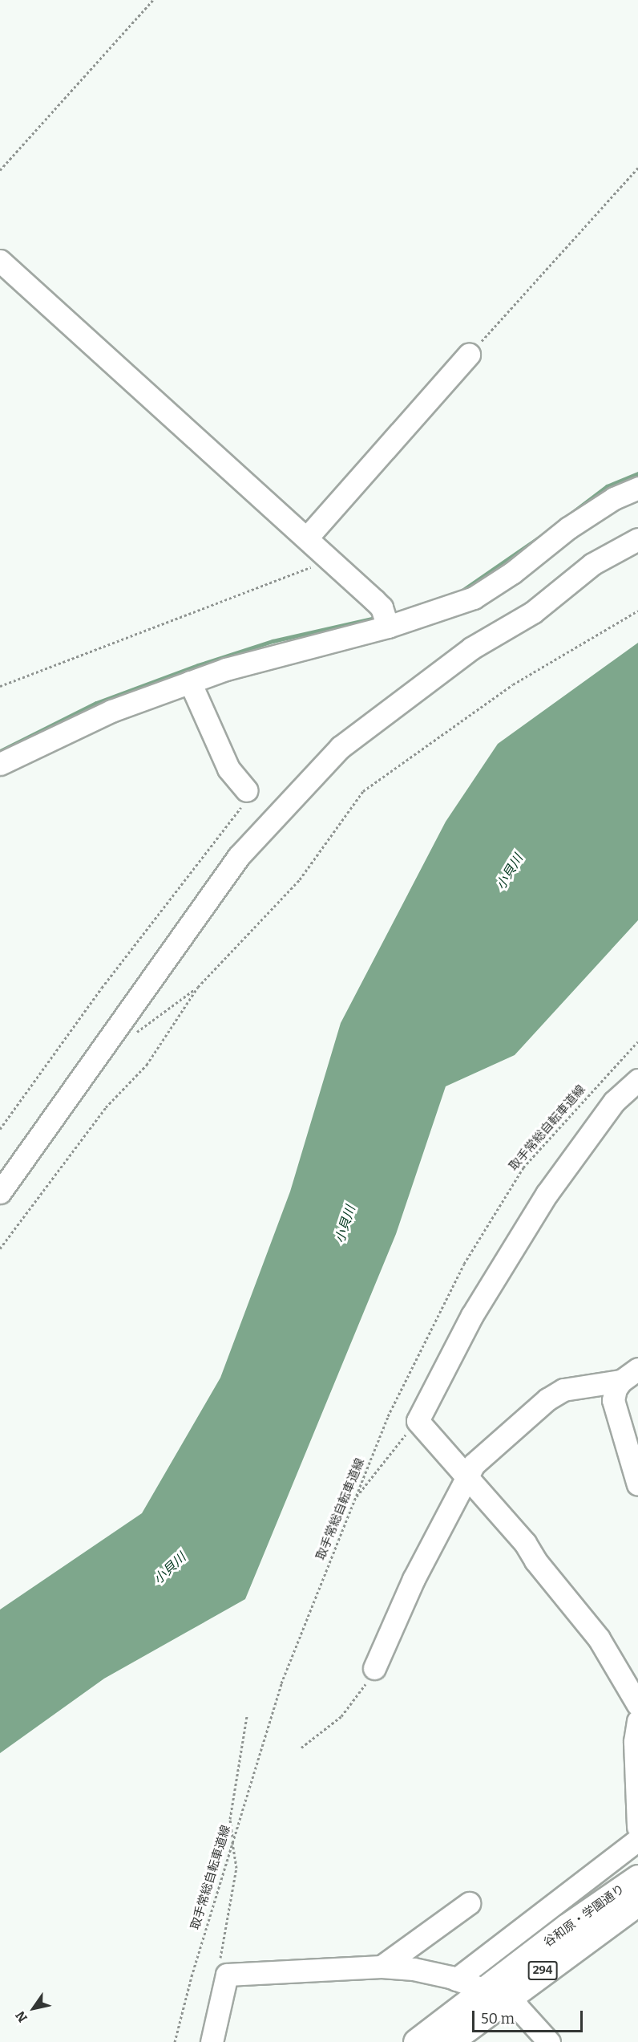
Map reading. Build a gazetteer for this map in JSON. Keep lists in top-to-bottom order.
{
  "streets": {
    "highway": ["谷和原・学園通り", "294"],
    "path": ["取手常総自転車道線"]
  },
  "water": ["小貝川"],
  "scale_bar": "50 m",
  "north": "bottom left"
}
